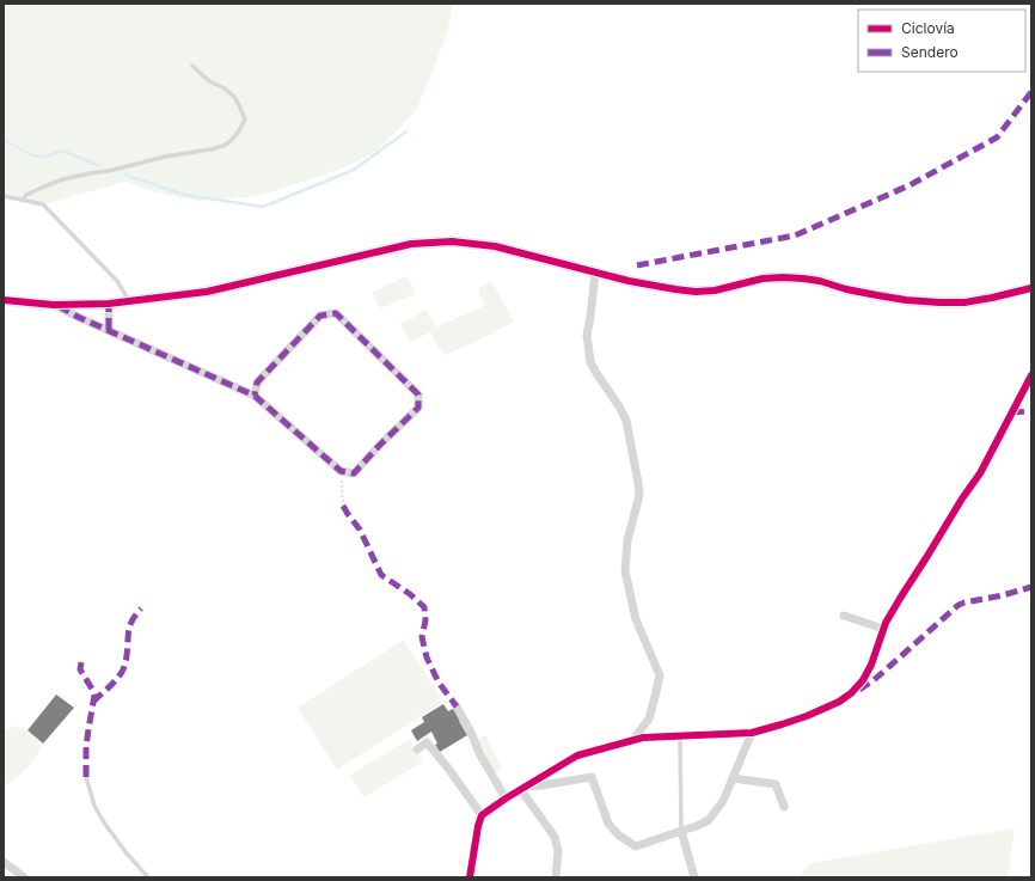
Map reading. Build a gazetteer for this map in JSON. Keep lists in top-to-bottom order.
{
  "legend": ["Ciclovía", "Sendero"]
}
